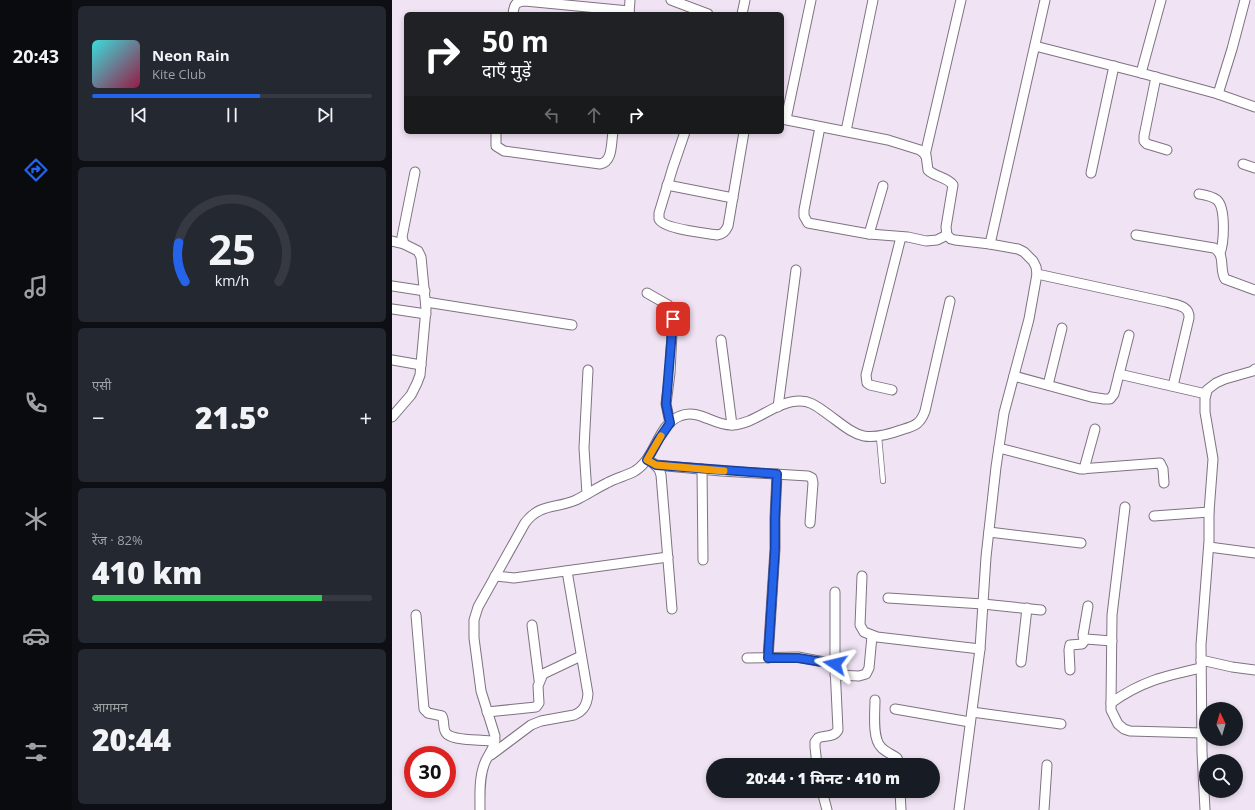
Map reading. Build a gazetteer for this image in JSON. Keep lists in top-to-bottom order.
{
  "north": "top",
  "page": {
    "tabs": "20:43",
    "turn": ["50 m", "दाएँ मुड़ें"],
    "song": ["Neon Rain", "Kite Club"],
    "tile": [
      "एसी",
      ["रेंज · 82%", "410 km"],
      ["आगमन", "20:44"]
    ],
    "heat": ["−", "21.5°", "+"],
    "limit": "30",
    "trip": "20:44 · 1 मिनट · 410 m",
    "gauge": ["25", "km/h"]
  }
}
